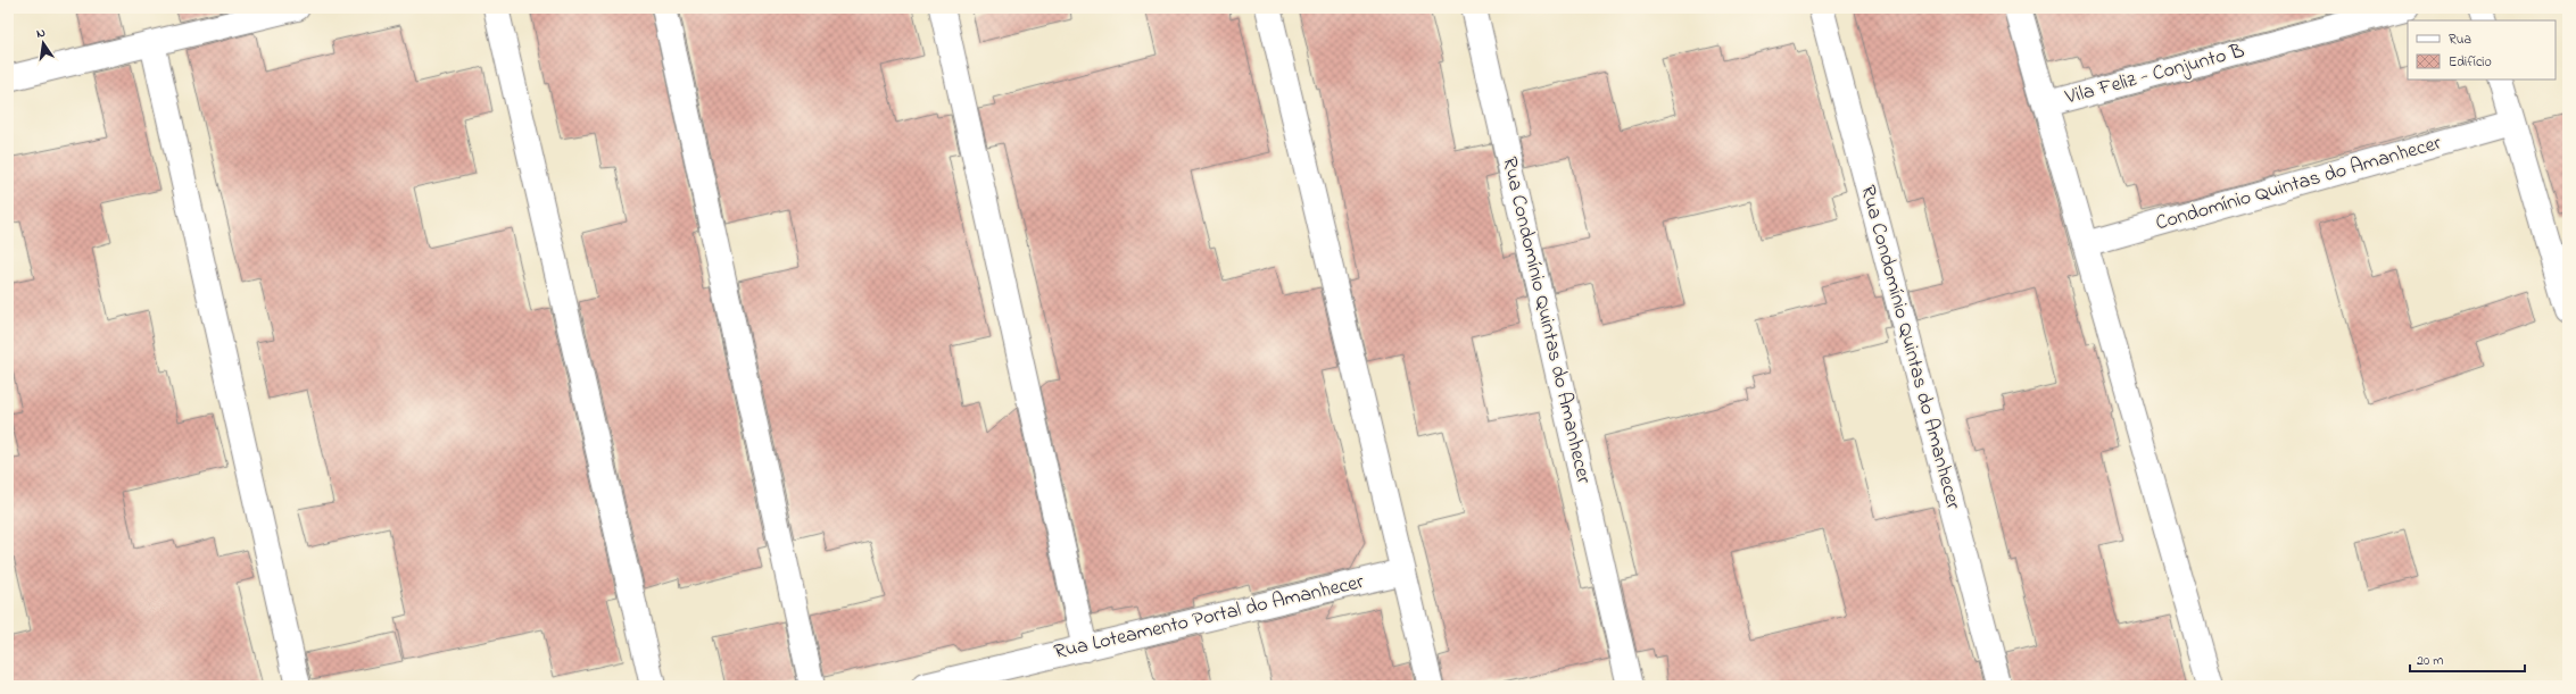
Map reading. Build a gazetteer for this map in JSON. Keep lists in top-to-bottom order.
{
  "streets": {
    "street": [
      "Vila Feliz - Conjunto B",
      "Condomínio Quintas do Amanhecer",
      "Rua Condomínio Quintas do Amanhecer",
      "Rua Loteamento Portal do Amanhecer"
    ]
  },
  "crossings": [
    ["Vila Feliz - Conjunto B", "Condomínio Quintas do Amanhecer"]
  ],
  "legend": ["Rua", "Edifício"],
  "scale_bar": "20 m",
  "north": "top"
}
